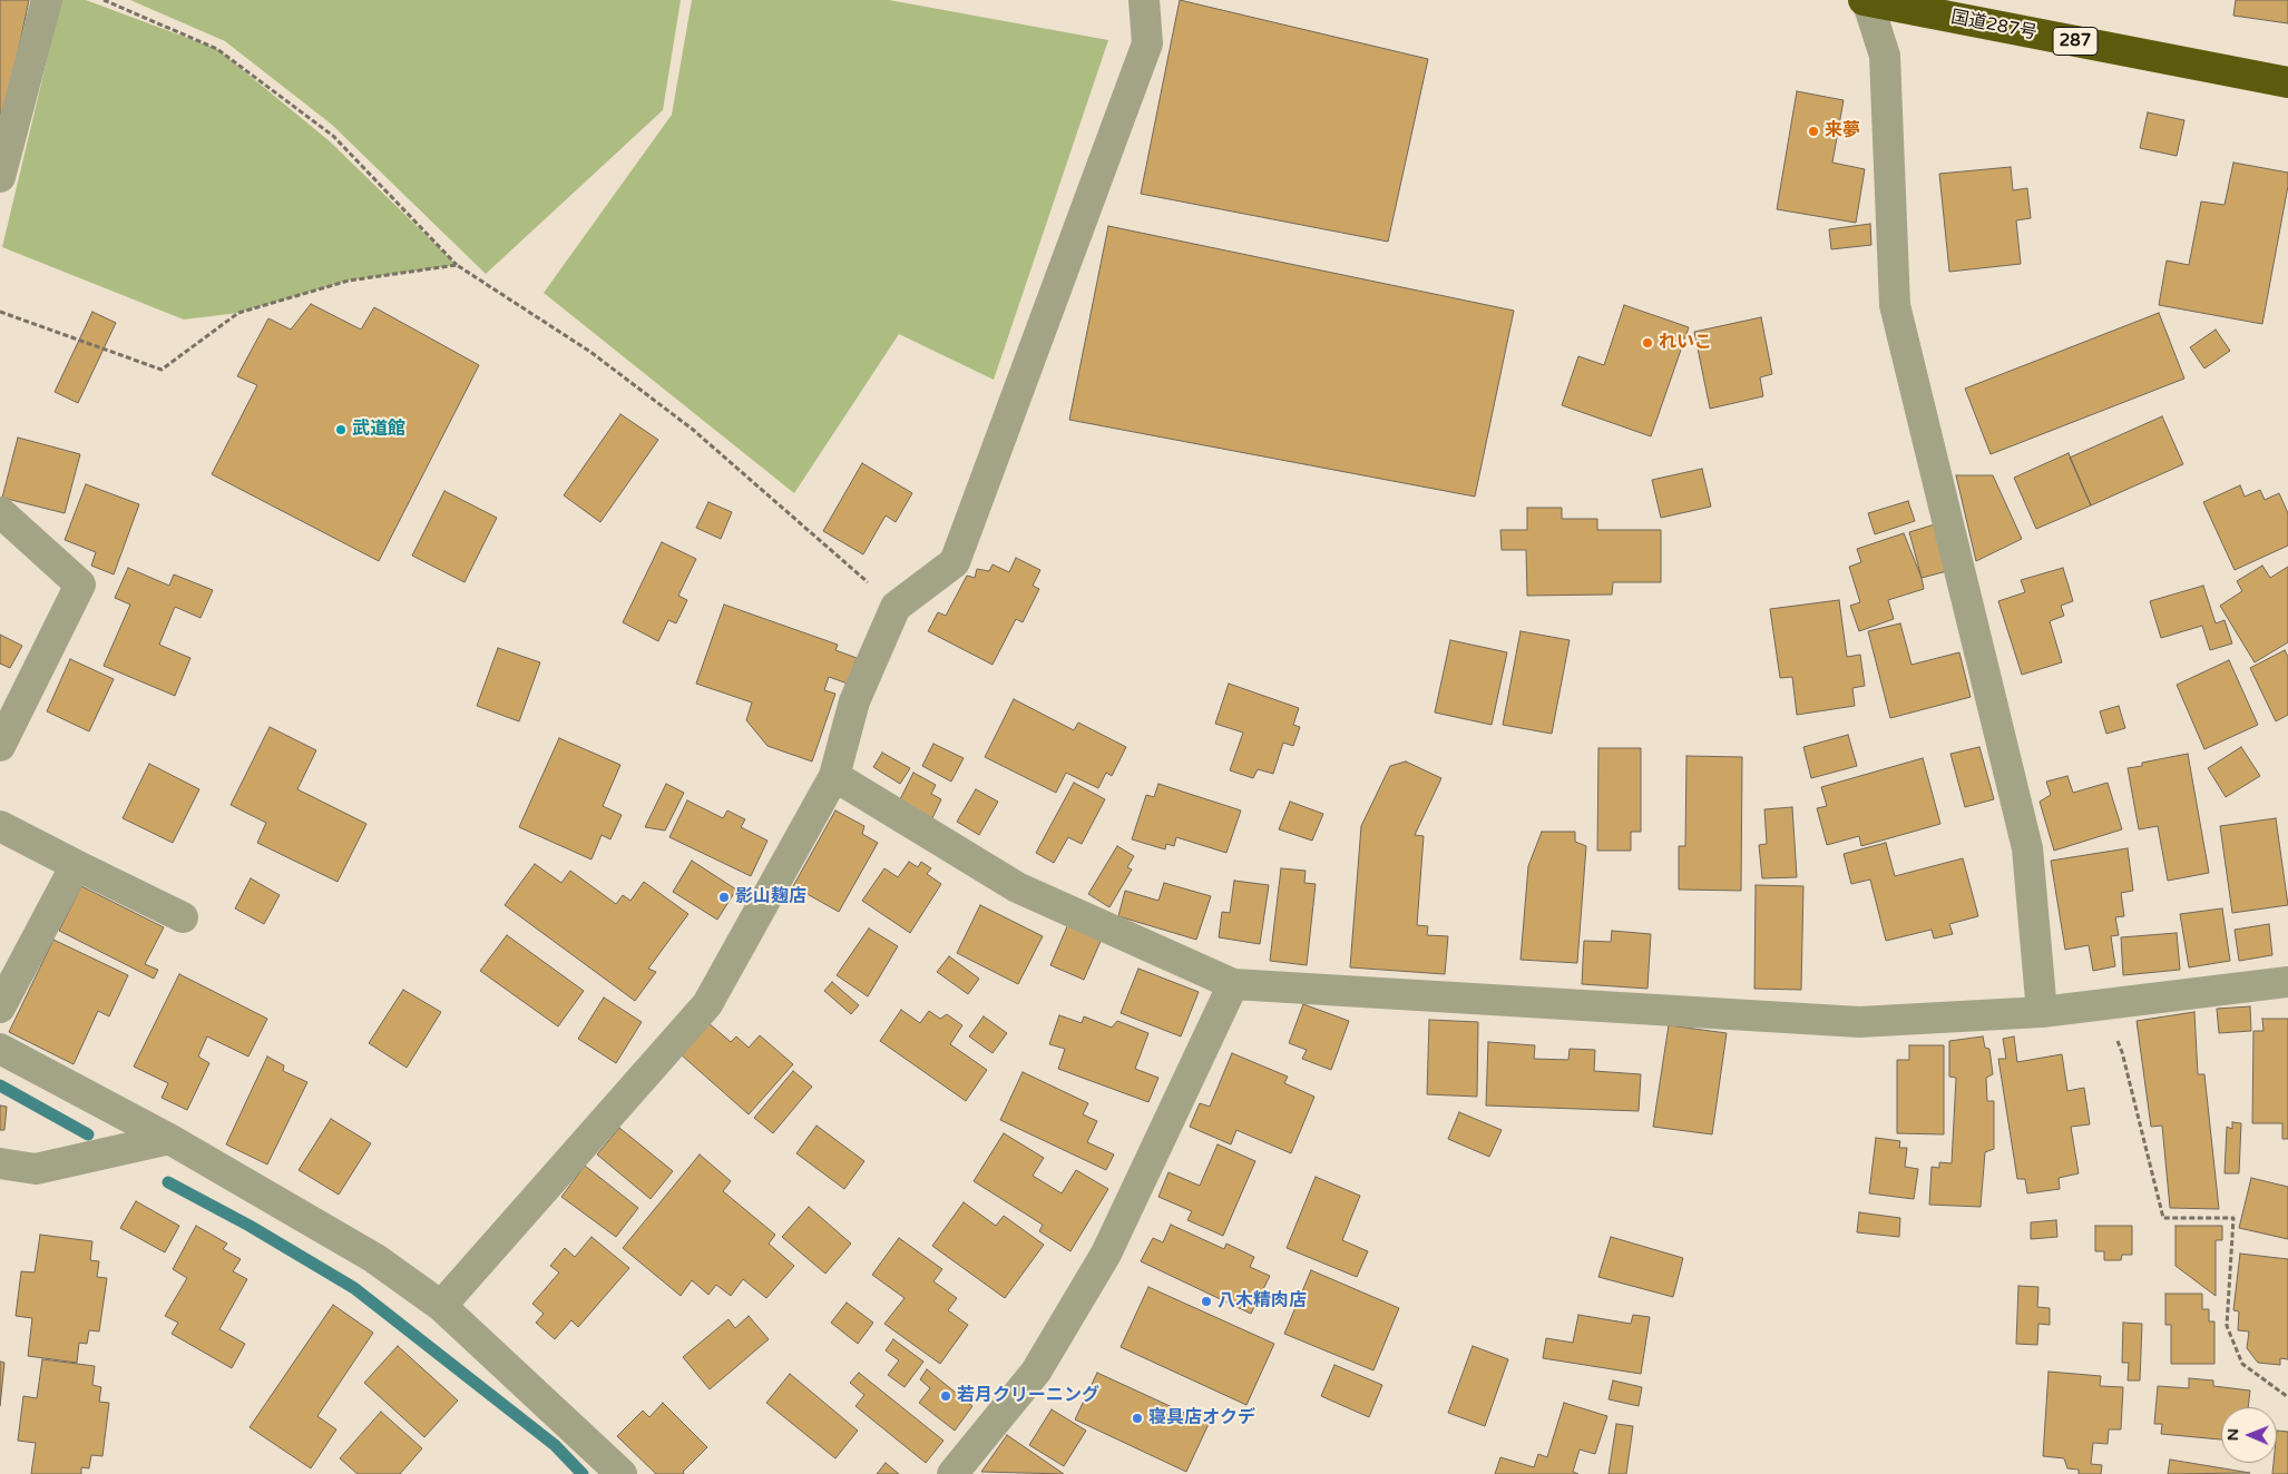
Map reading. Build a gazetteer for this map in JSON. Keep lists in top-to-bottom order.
{
  "streets": {
    "highway": ["国道287号", "287"]
  },
  "places": [
    "来夢",
    "れいこ",
    "武道館",
    "影山麹店",
    "八木精肉店",
    "若月クリーニング",
    "寝具店オクデ"
  ],
  "north": "left"
}
